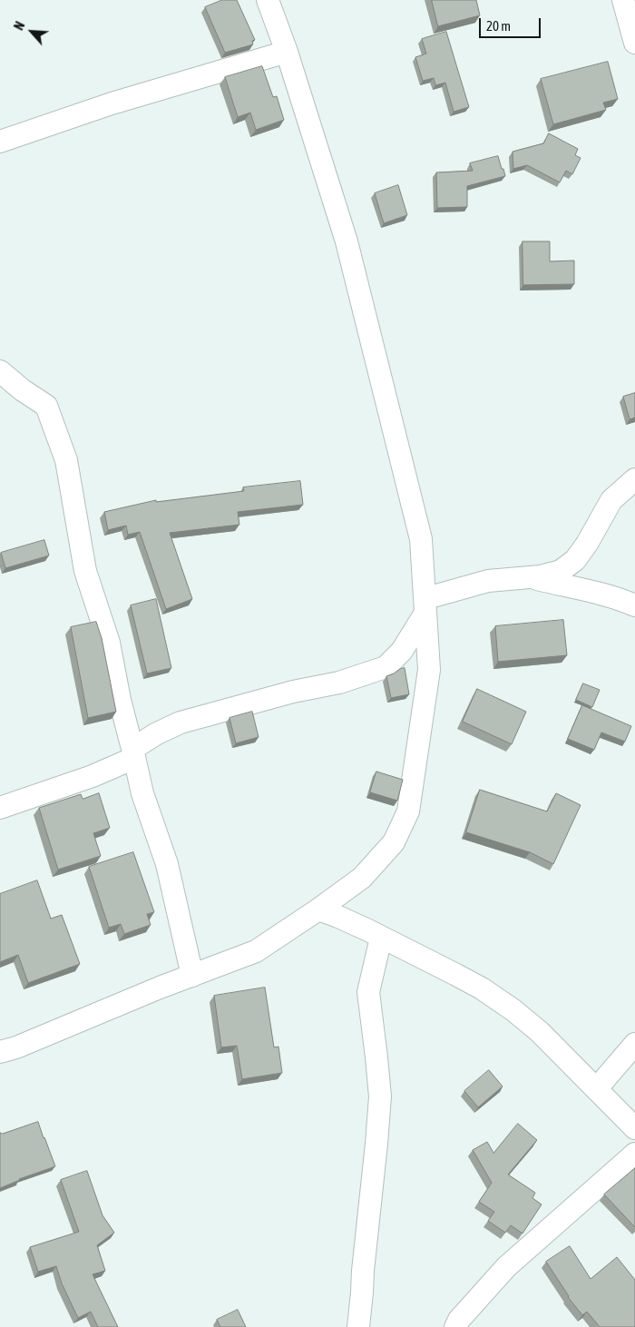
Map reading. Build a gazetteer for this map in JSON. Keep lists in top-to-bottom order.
{
  "scale_bar": "20 m",
  "north": "top left"
}
